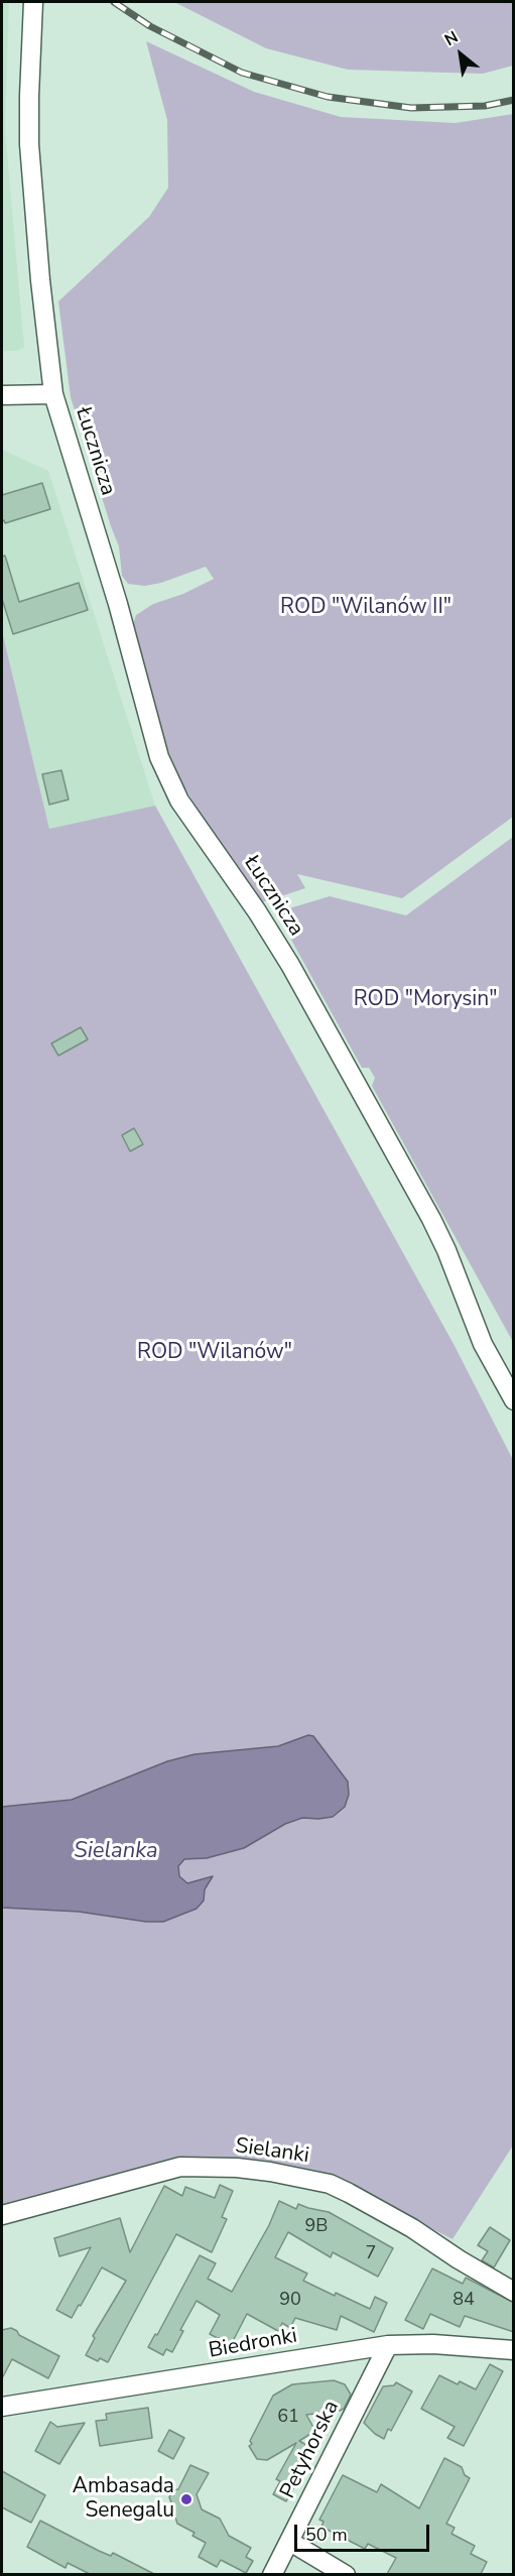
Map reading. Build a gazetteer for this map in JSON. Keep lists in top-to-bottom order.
{
  "streets": {
    "street": [
      "Łucznicza",
      "Sielanki",
      "Biedronki",
      "Petyhorska"
    ]
  },
  "crossings": [
    ["Biedronki", "Petyhorska"]
  ],
  "water": ["Sielanka"],
  "parks": ["ROD \"Wilanów II\"", "ROD \"Morysin\"", "ROD \"Wilanów\""],
  "places": ["Ambasada Senegalu"],
  "house_numbers": [
    "9B",
    "7",
    "90",
    "84",
    "61"
  ],
  "scale_bar": "50 m",
  "north": "top left"
}
